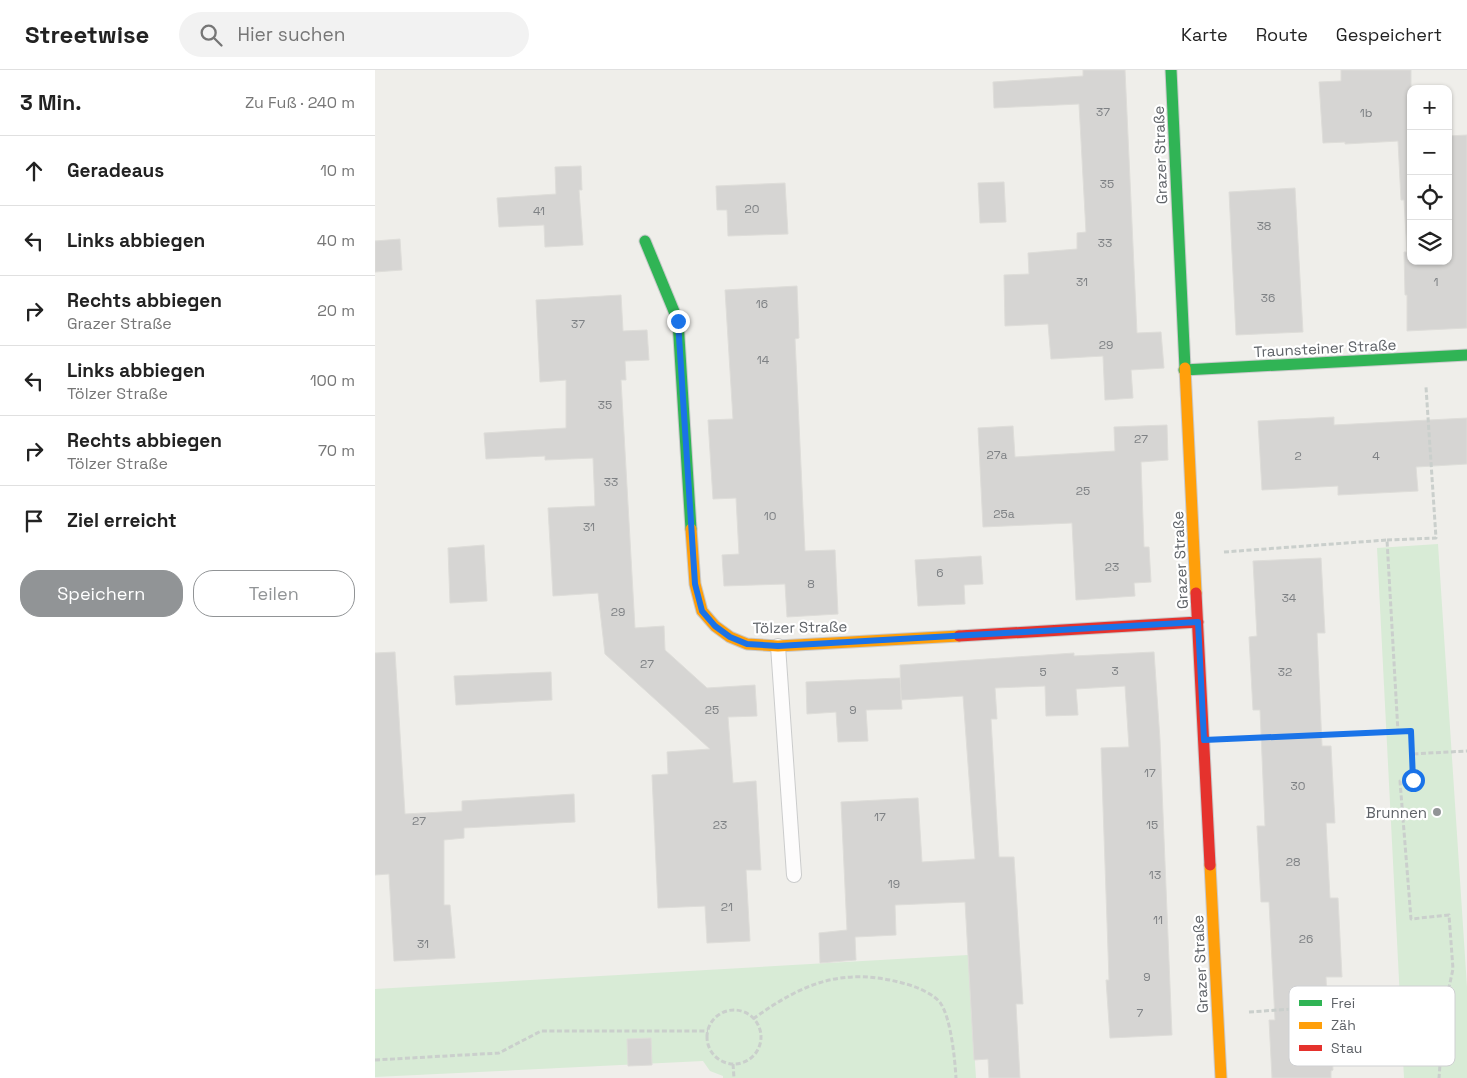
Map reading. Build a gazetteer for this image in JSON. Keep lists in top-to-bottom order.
{
  "streets": {
    "street": ["Grazer Straße", "Traunsteiner Straße", "Tölzer Straße"]
  },
  "crossings": [
    ["Grazer Straße", "Traunsteiner Straße"],
    ["Grazer Straße", "Tölzer Straße"]
  ],
  "places": ["Brunnen"],
  "house_numbers": [
    "37",
    "1b",
    "35",
    "20",
    "41",
    "38",
    "33",
    "31",
    "1",
    "36",
    "16",
    "37",
    "29",
    "14",
    "35",
    "27",
    "27a",
    "2",
    "4",
    "33",
    "25",
    "25a",
    "10",
    "31",
    "23",
    "6",
    "8",
    "34",
    "29",
    "27",
    "3",
    "5",
    "32",
    "25",
    "9",
    "17",
    "30",
    "17",
    "27",
    "23",
    "15",
    "28",
    "13",
    "19",
    "21",
    "11",
    "26",
    "31",
    "9",
    "7"
  ],
  "legend": ["Frei", "Zäh", "Stau"],
  "page": {
    "header": "Streetwise",
    "search": "Hier suchen",
    "nav": ["Karte", "Route", "Gespeichert"],
    "heading": ["3 Min.", "Zu Fuß · 240 m"],
    "map_buttons": ["+", "−"],
    "list": [
      ["Geradeaus", "10 m"],
      ["Links abbiegen", "40 m"],
      ["Rechts abbiegen", "Grazer Straße", "20 m"],
      ["Links abbiegen", "Tölzer Straße", "100 m"],
      ["Rechts abbiegen", "Tölzer Straße", "70 m"],
      "Ziel erreicht"
    ],
    "buttons": ["Speichern", "Teilen"]
  }
}
